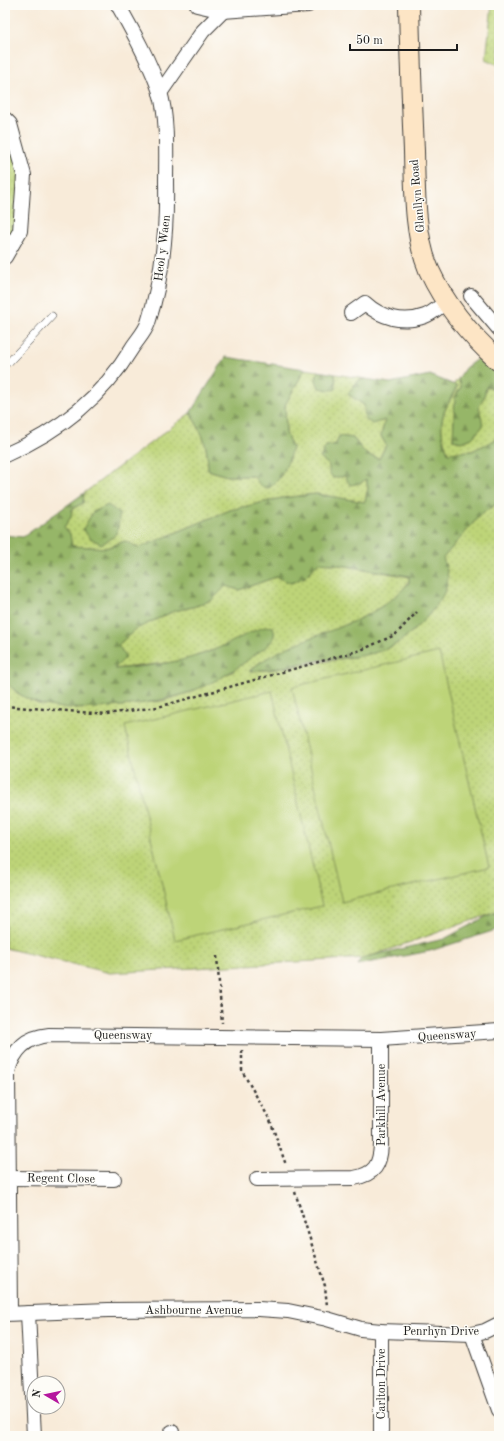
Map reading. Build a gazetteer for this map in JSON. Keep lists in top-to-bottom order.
{
  "streets": {
    "street": [
      "Glanllyn Road",
      "Heol y Waen",
      "Queensway",
      "Parkhill Avenue",
      "Regent Close",
      "Ashbourne Avenue",
      "Penrhyn Drive",
      "Carlton Drive"
    ]
  },
  "crossings": [
    ["Queensway", "Parkhill Avenue"],
    ["Queensway", "Regent Close"],
    ["Queensway", "Ashbourne Avenue"],
    ["Ashbourne Avenue", "Penrhyn Drive"],
    ["Ashbourne Avenue", "Carlton Drive"],
    ["Penrhyn Drive", "Carlton Drive"]
  ],
  "scale_bar": "50 m",
  "north": "left"
}
